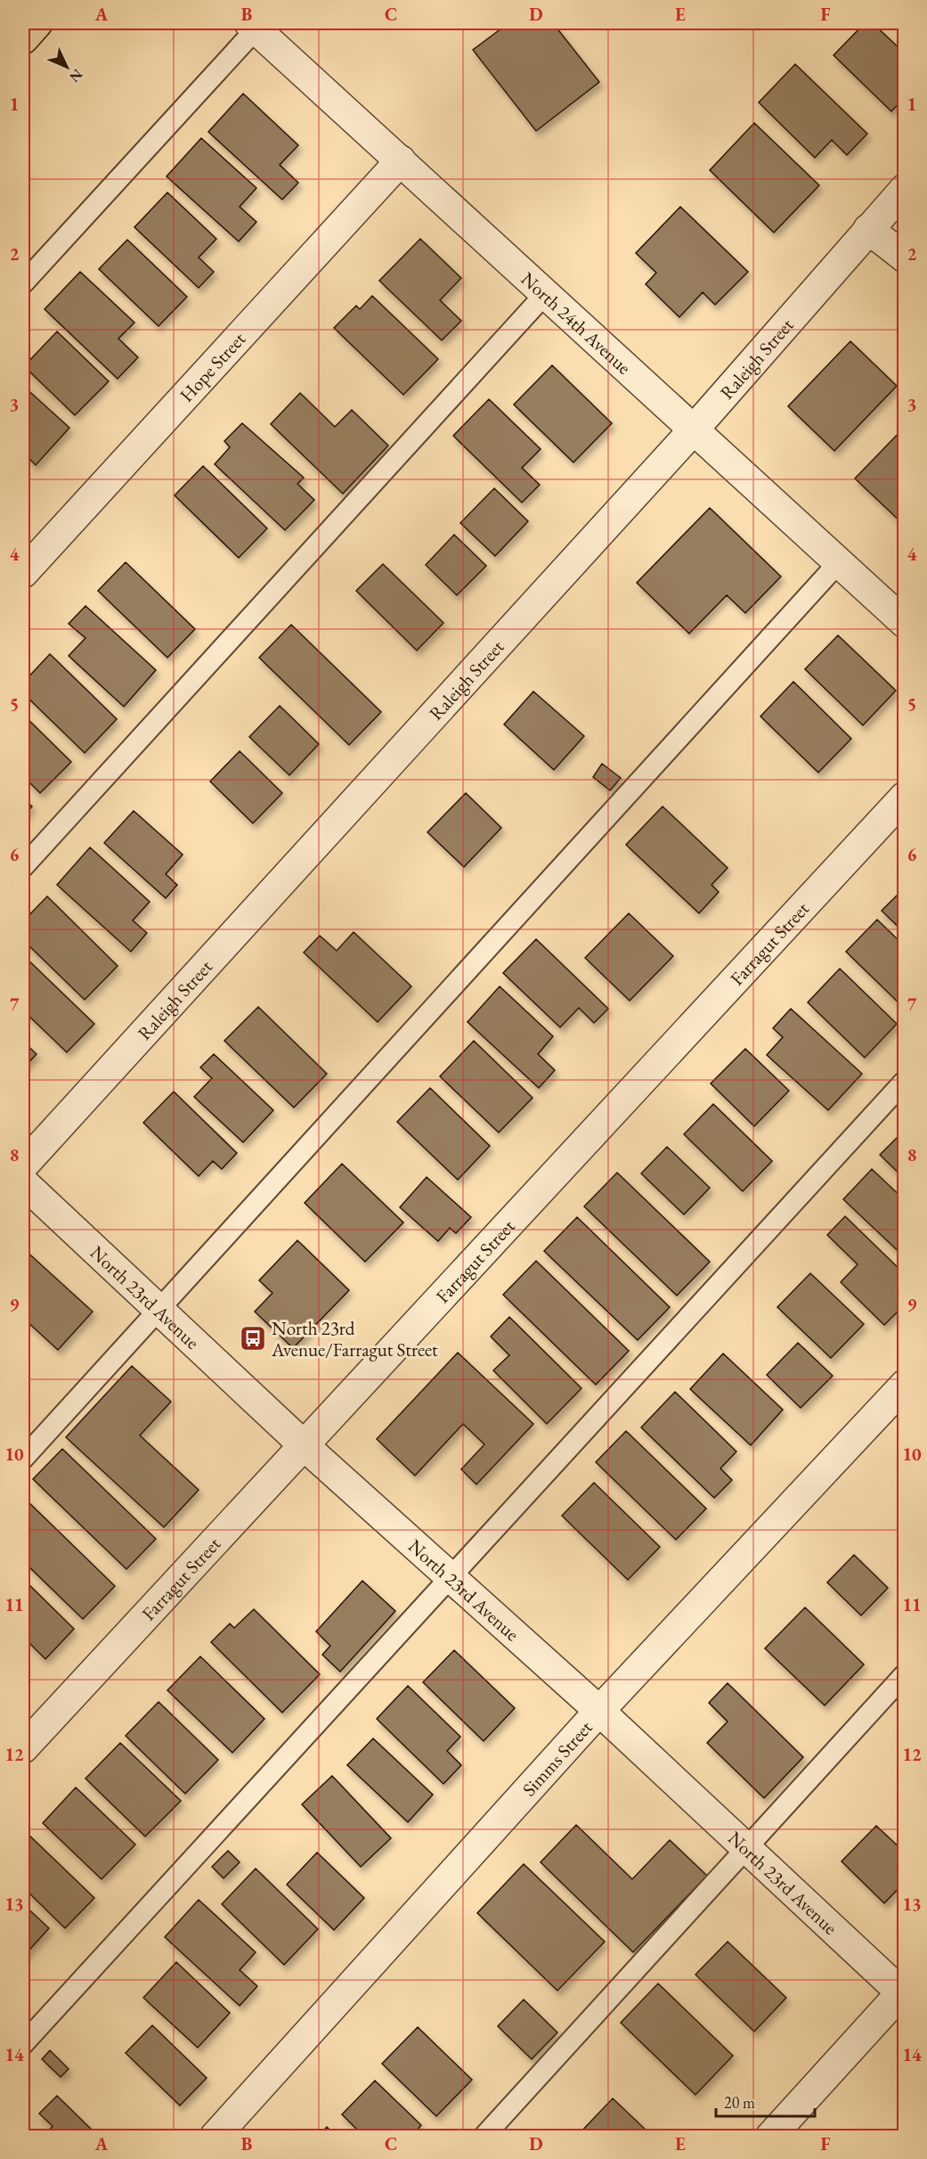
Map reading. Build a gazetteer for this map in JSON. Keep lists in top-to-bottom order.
{
  "streets": {
    "street": [
      "North 24th Avenue",
      "Raleigh Street",
      "Hope Street",
      "Farragut Street",
      "North 23rd Avenue",
      "Simms Street"
    ]
  },
  "crossings": [
    ["North 24th Avenue", "Raleigh Street"],
    ["North 24th Avenue", "Hope Street"],
    ["Farragut Street", "North 23rd Avenue"],
    ["North 23rd Avenue", "Simms Street"]
  ],
  "places": {
    "bus stop": ["North 23rd Avenue/Farragut Street"]
  },
  "scale_bar": "20 m",
  "north": "bottom right",
  "grid": {
    "columns": [
      "A",
      "B",
      "C",
      "D",
      "E",
      "F"
    ],
    "rows": [
      "1",
      "2",
      "3",
      "4",
      "5",
      "6",
      "7",
      "8",
      "9",
      "10",
      "11",
      "12",
      "13",
      "14"
    ]
  }
}
